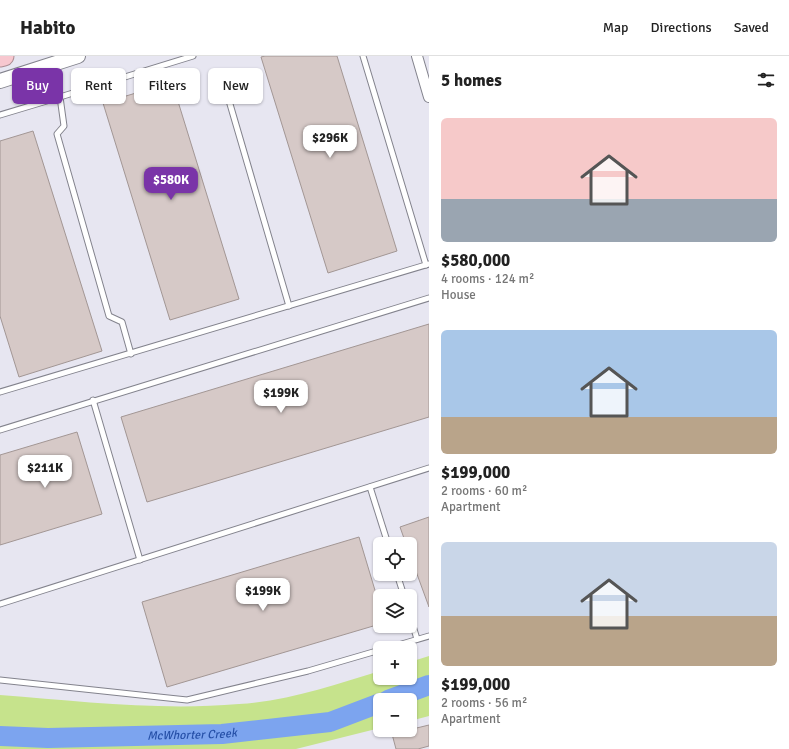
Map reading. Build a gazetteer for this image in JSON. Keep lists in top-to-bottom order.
{
  "water": ["McWhorter Creek"],
  "page": {
    "header": "Habito",
    "nav": ["Map", "Directions", "Saved"],
    "heading": "5 homes",
    "chip": [
      "Buy",
      "Rent",
      "Filters",
      "New"
    ],
    "list": [
      {
        "name": "$580,000",
        "note": "4 rooms · 124 m² · House"
      },
      {
        "name": "$199,000",
        "note": "2 rooms · 60 m² · Apartment"
      },
      {
        "name": "$199,000",
        "note": "2 rooms · 56 m² · Apartment"
      }
    ],
    "price": [
      "$296K",
      "$580K",
      "$199K",
      "$211K",
      "$199K"
    ],
    "map_buttons": ["+", "−"]
  }
}
